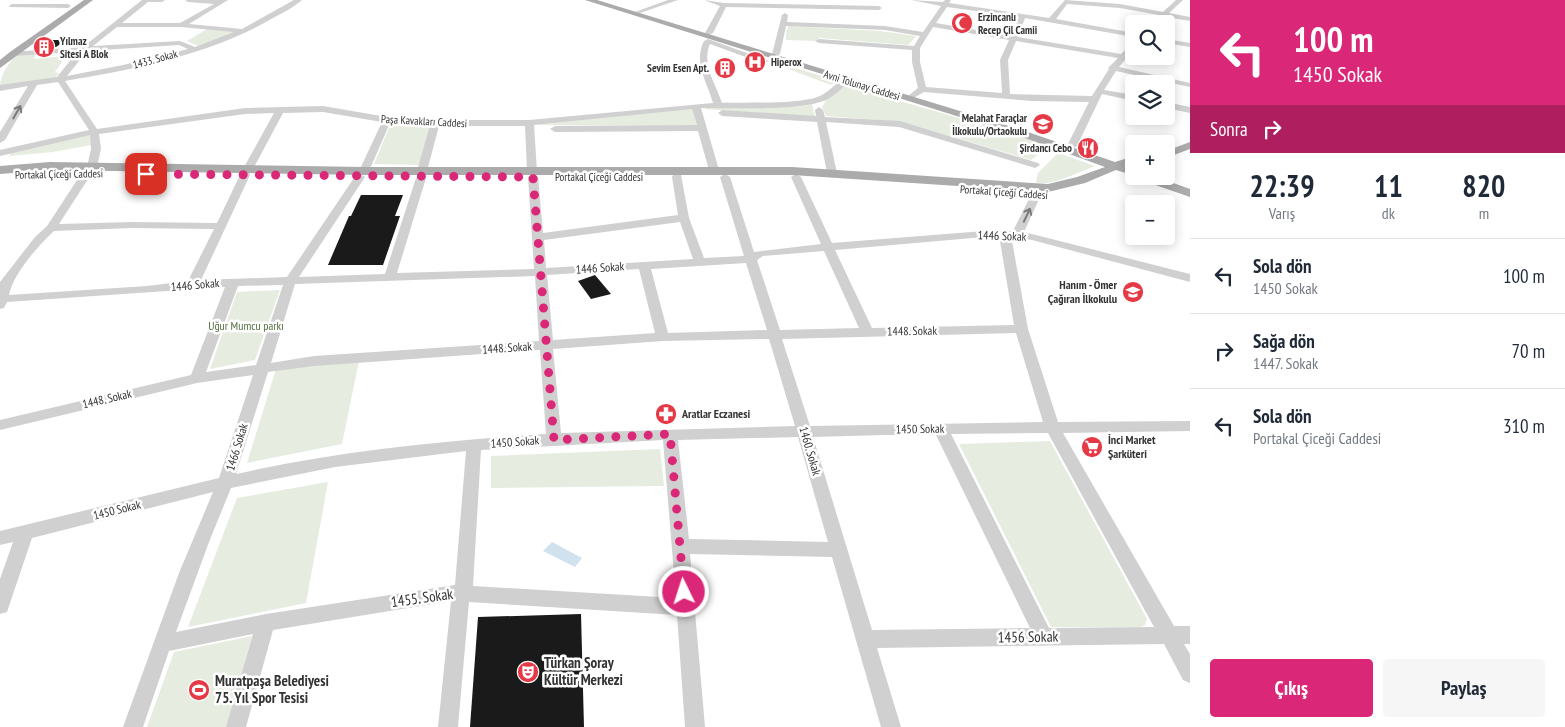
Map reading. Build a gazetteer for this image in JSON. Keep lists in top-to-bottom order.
{
  "streets": {
    "main road": ["Avni Tolunay Caddesi", "Portakal Çiceği Caddesi"],
    "street": [
      "1433. Sokak",
      "Paşa Kavakları Caddesi",
      "1446 Sokak",
      "1448. Sokak",
      "1450 Sokak",
      "1466 Sokak",
      "1460. Sokak",
      "1455. Sokak",
      "1456 Sokak"
    ]
  },
  "crossings": [
    ["Avni Tolunay Caddesi", "Paşa Kavakları Caddesi"],
    ["Paşa Kavakları Caddesi", "1466 Sokak"],
    ["Paşa Kavakları Caddesi", "1460. Sokak"],
    ["Portakal Çiceği Caddesi", "1466 Sokak"],
    ["Portakal Çiceği Caddesi", "1460. Sokak"],
    ["1446 Sokak", "1466 Sokak"],
    ["1446 Sokak", "1460. Sokak"],
    ["1448. Sokak", "1466 Sokak"],
    ["1448. Sokak", "1460. Sokak"],
    ["1450 Sokak", "1466 Sokak"],
    ["1450 Sokak", "1460. Sokak"],
    ["1466 Sokak", "1455. Sokak"],
    ["1460. Sokak", "1456 Sokak"]
  ],
  "parks": ["Uğur Mumcu parkı"],
  "places": {
    "mosque": ["Erzincanlı Recep Çil Camii"],
    "building": ["Yılmaz Sitesi A Blok", "Sevim Esen Apt."],
    "hospital": ["Hiperox"],
    "school or university": ["Melahat Faraçlar İlkokulu/Ortaokulu", "Hanım - Ömer Çağıran İlkokulu"],
    "restaurant": ["Şirdancı Cebo"],
    "pharmacy": ["Aratlar Eczanesi"],
    "supermarket": ["İnci Market Şarküteri"],
    "theatre": ["Türkan Şoray Kültür Merkezi"],
    "sports": ["Muratpaşa Belediyesi 75. Yıl Spor Tesisi"]
  },
  "page": {
    "turn": ["100 m", "1450 Sokak"],
    "map_buttons": ["+", "−"],
    "then": "Sonra",
    "eta": [
      "22:39",
      "Varış",
      "11",
      "dk",
      "820",
      "m"
    ],
    "list": [
      {
        "name": "Sola dön",
        "note": "1450 Sokak",
        "value": "100 m"
      },
      {
        "name": "Sağa dön",
        "note": "1447. Sokak",
        "value": "70 m"
      },
      {
        "name": "Sola dön",
        "note": "Portakal Çiceği Caddesi",
        "value": "310 m"
      }
    ],
    "buttons": ["Çıkış", "Paylaş"]
  }
}
